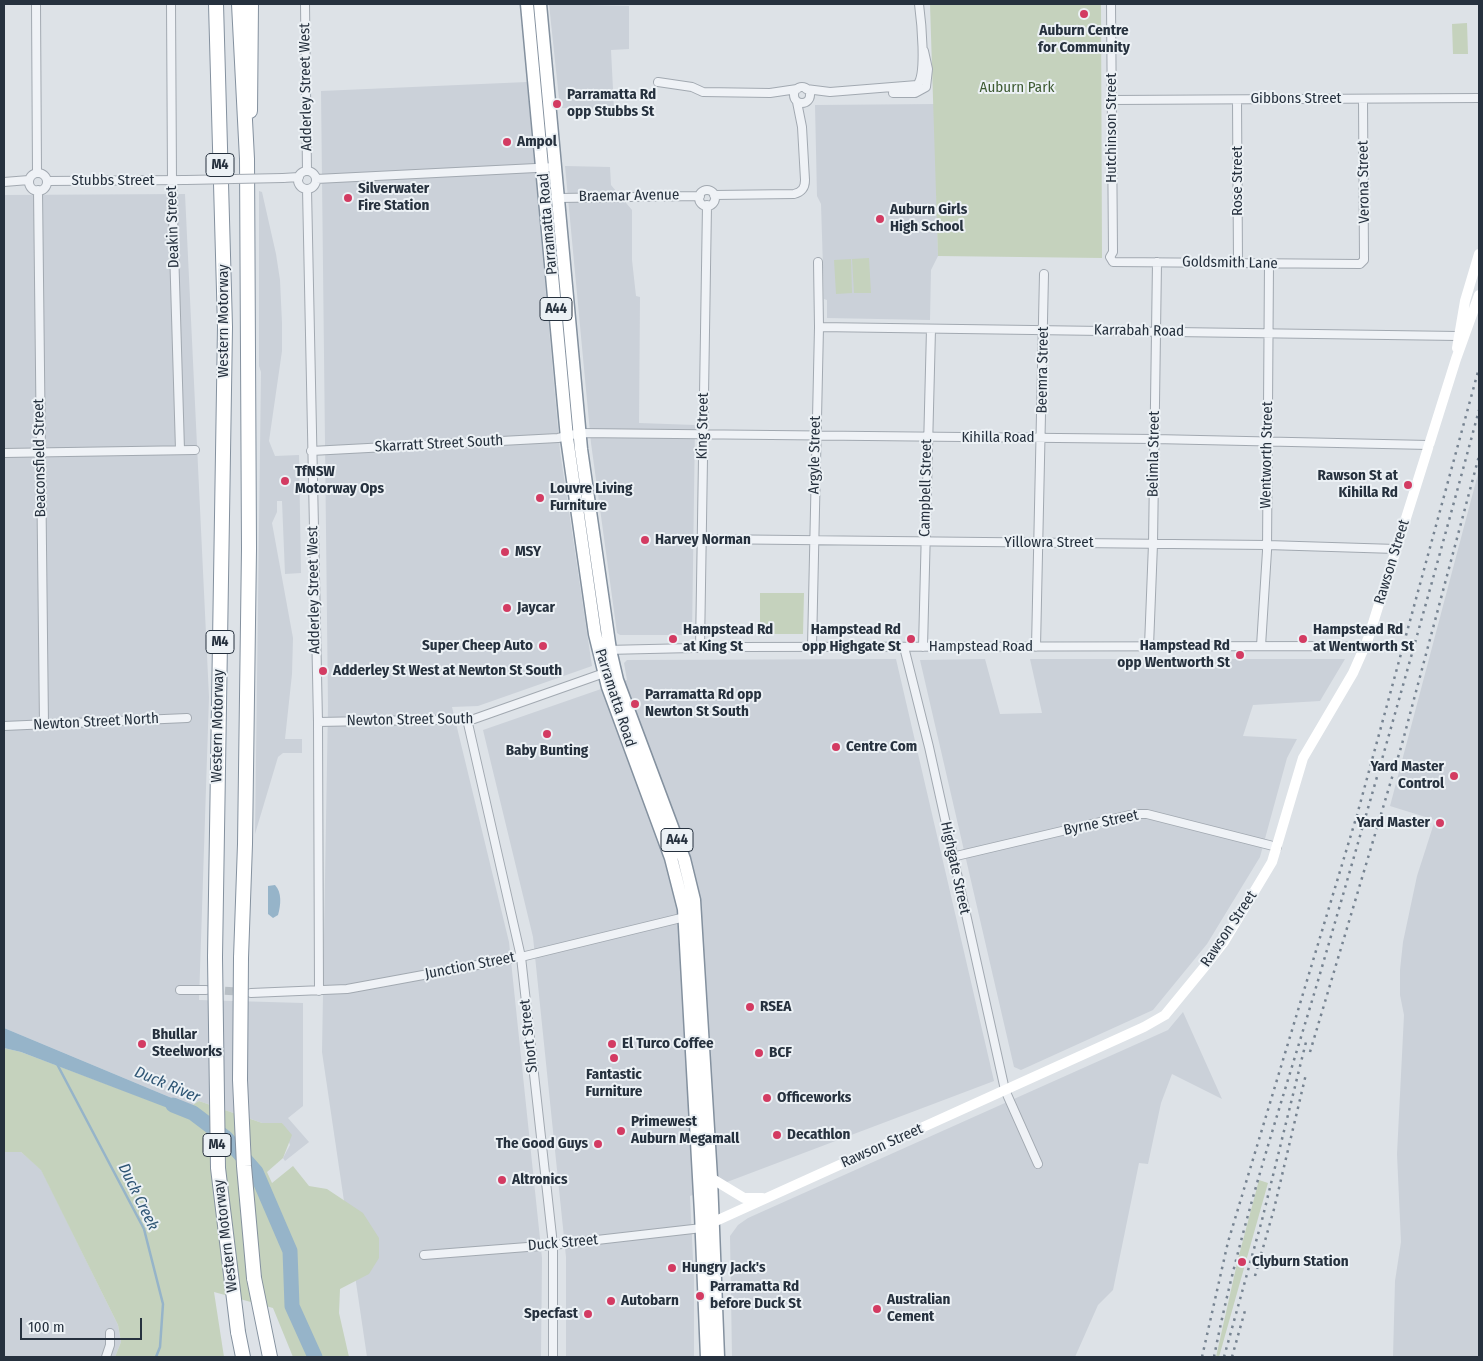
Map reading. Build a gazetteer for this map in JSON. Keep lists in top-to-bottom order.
{
  "streets": {
    "highway": [
      "M4",
      "Parramatta Road",
      "A44",
      "Western Motorway"
    ],
    "main road": ["Rawson Street"],
    "street": [
      "Adderley Street West",
      "Gibbons Street",
      "Hutchinson Street",
      "Stubbs Street",
      "Rose Street",
      "Verona Street",
      "Braemar Avenue",
      "Deakin Street",
      "Goldsmith Lane",
      "Karrabah Road",
      "Beemra Street",
      "King Street",
      "Kihilla Road",
      "Skarratt Street South",
      "Belimla Street",
      "Argyle Street",
      "Wentworth Street",
      "Beaconsfield Street",
      "Campbell Street",
      "Yillowra Street",
      "Hampstead Road",
      "Newton Street South",
      "Newton Street North",
      "Byrne Street",
      "Highgate Street",
      "Junction Street",
      "Short Street",
      "Duck Street"
    ]
  },
  "crossings": [
    ["Adderley Street West", "Stubbs Street"],
    ["Adderley Street West", "Skarratt Street South"],
    ["Adderley Street West", "Newton Street South"],
    ["Adderley Street West", "Junction Street"],
    ["Gibbons Street", "Hutchinson Street"],
    ["Gibbons Street", "Rose Street"],
    ["Gibbons Street", "Verona Street"],
    ["Hutchinson Street", "Goldsmith Lane"],
    ["M4", "Western Motorway"],
    ["Stubbs Street", "Deakin Street"],
    ["Stubbs Street", "Beaconsfield Street"],
    ["Rose Street", "Goldsmith Lane"],
    ["Verona Street", "Goldsmith Lane"],
    ["Braemar Avenue", "Parramatta Road"],
    ["Braemar Avenue", "King Street"],
    ["Parramatta Road", "Kihilla Road"],
    ["Parramatta Road", "Skarratt Street South"],
    ["Parramatta Road", "Rawson Street"],
    ["Parramatta Road", "Hampstead Road"],
    ["Parramatta Road", "Newton Street South"],
    ["Parramatta Road", "Junction Street"],
    ["Parramatta Road", "Duck Street"],
    ["Goldsmith Lane", "Belimla Street"],
    ["Goldsmith Lane", "Wentworth Street"],
    ["Karrabah Road", "Beemra Street"],
    ["Karrabah Road", "Belimla Street"],
    ["Karrabah Road", "Argyle Street"],
    ["Karrabah Road", "Wentworth Street"],
    ["Karrabah Road", "Campbell Street"],
    ["Karrabah Road", "Rawson Street"],
    ["Beemra Street", "Kihilla Road"],
    ["Beemra Street", "Yillowra Street"],
    ["Beemra Street", "Hampstead Road"],
    ["King Street", "Kihilla Road"],
    ["King Street", "Yillowra Street"],
    ["King Street", "Hampstead Road"],
    ["Kihilla Road", "Skarratt Street South"],
    ["Kihilla Road", "Belimla Street"],
    ["Kihilla Road", "Argyle Street"],
    ["Kihilla Road", "Wentworth Street"],
    ["Kihilla Road", "Campbell Street"],
    ["Kihilla Road", "Rawson Street"],
    ["Belimla Street", "Yillowra Street"],
    ["Belimla Street", "Hampstead Road"],
    ["Argyle Street", "Yillowra Street"],
    ["Argyle Street", "Hampstead Road"],
    ["Wentworth Street", "Yillowra Street"],
    ["Wentworth Street", "Hampstead Road"],
    ["Beaconsfield Street", "Newton Street North"],
    ["Campbell Street", "Yillowra Street"],
    ["Campbell Street", "Hampstead Road"],
    ["Yillowra Street", "Rawson Street"],
    ["Rawson Street", "Hampstead Road"],
    ["Rawson Street", "Byrne Street"],
    ["Rawson Street", "Highgate Street"],
    ["Rawson Street", "Duck Street"],
    ["Hampstead Road", "Highgate Street"],
    ["Newton Street South", "Short Street"],
    ["Byrne Street", "Highgate Street"],
    ["Junction Street", "Short Street"],
    ["Short Street", "Duck Street"]
  ],
  "water": ["Duck River", "Duck Creek"],
  "parks": ["Auburn Park"],
  "places": [
    "Auburn Centre for Community",
    "Parramatta Rd opp Stubbs St",
    "Ampol",
    "Silverwater Fire Station",
    "Auburn Girls High School",
    "TfNSW Motorway Ops",
    "Rawson St at Kihilla Rd",
    "Louvre Living Furniture",
    "Harvey Norman",
    "MSY",
    "Jaycar",
    "Hampstead Rd at King St",
    "Hampstead Rd opp Highgate St",
    "Hampstead Rd at Wentworth St",
    "Super Cheep Auto",
    "Hampstead Rd opp Wentworth St",
    "Adderley St West at Newton St South",
    "Parramatta Rd opp Newton St South",
    "Baby Bunting",
    "Centre Com",
    "Yard Master Control",
    "Yard Master",
    "RSEA",
    "Bhullar Steelworks",
    "El Turco Coffee",
    "BCF",
    "Fantastic Furniture",
    "Officeworks",
    "Primewest Auburn Megamall",
    "Decathlon",
    "The Good Guys",
    "Altronics",
    "Clyburn Station",
    "Hungry Jack's",
    "Parramatta Rd before Duck St",
    "Autobarn",
    "Australian Cement",
    "Specfast"
  ],
  "scale_bar": "100 m"
}
